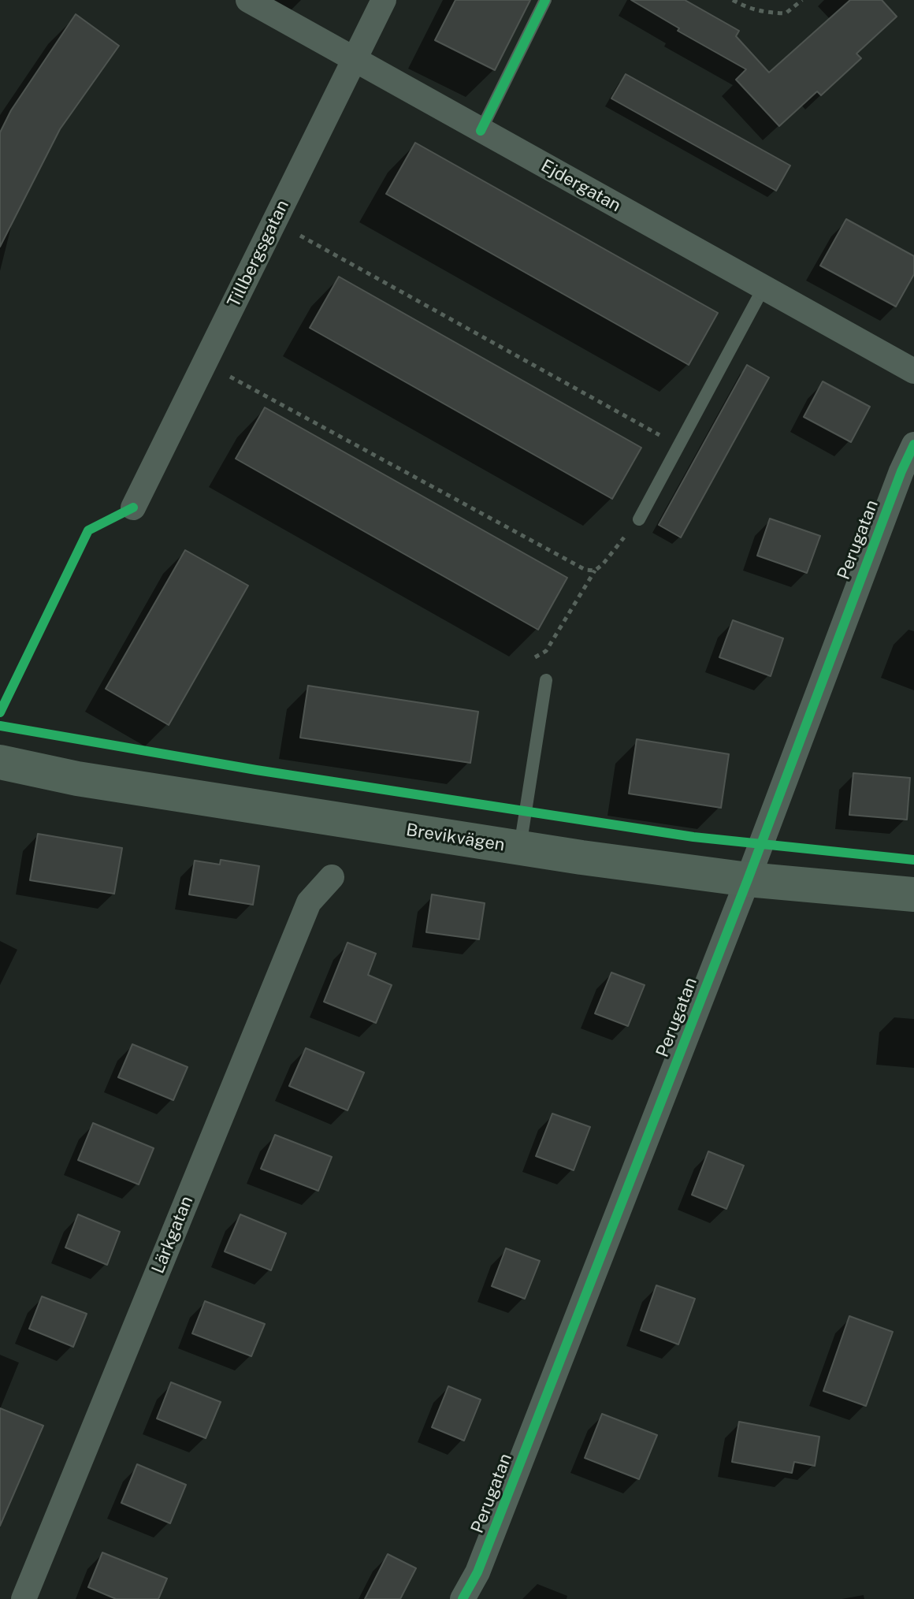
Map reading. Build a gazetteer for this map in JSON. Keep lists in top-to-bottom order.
{
  "streets": {
    "street": [
      "Ejdergatan",
      "Tillbergsgatan",
      "Perugatan",
      "Brevikvägen",
      "Lärkgatan"
    ]
  },
  "crossings": [
    ["Ejdergatan", "Tillbergsgatan"],
    ["Perugatan", "Brevikvägen"]
  ]
}
